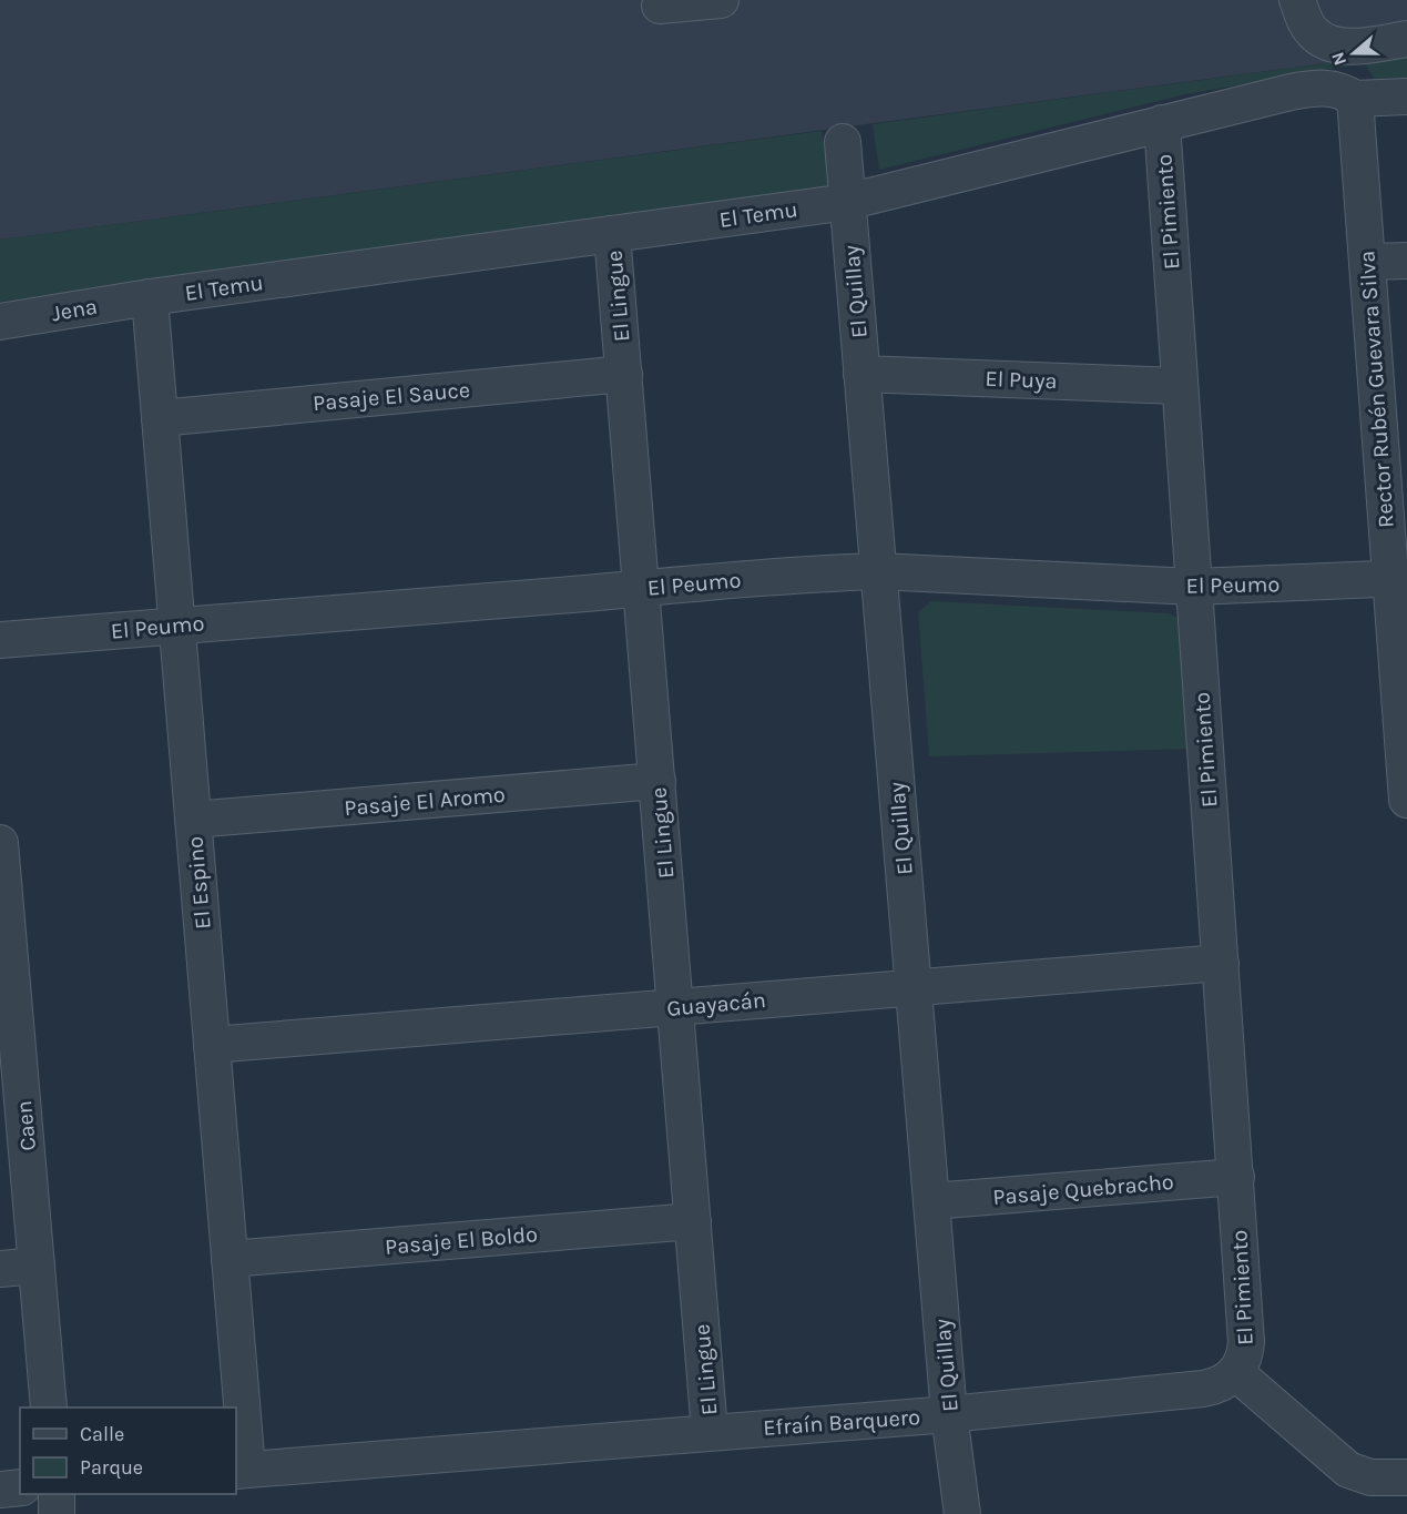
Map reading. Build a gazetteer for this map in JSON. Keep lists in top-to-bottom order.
{
  "streets": {
    "street": [
      "El Pimiento",
      "El Temu",
      "El Quillay",
      "El Lingue",
      "Jena",
      "El Puya",
      "Rector Rubén Guevara Silva",
      "Pasaje El Sauce",
      "El Peumo",
      "Pasaje El Aromo",
      "El Espino",
      "Guayacán",
      "Caen",
      "Pasaje Quebracho",
      "Pasaje El Boldo",
      "Efraín Barquero"
    ]
  },
  "crossings": [
    ["El Pimiento", "El Temu"],
    ["El Pimiento", "El Puya"],
    ["El Pimiento", "El Peumo"],
    ["El Pimiento", "Guayacán"],
    ["El Pimiento", "Pasaje Quebracho"],
    ["El Pimiento", "Efraín Barquero"],
    ["El Temu", "El Quillay"],
    ["El Temu", "El Lingue"],
    ["El Temu", "Jena"],
    ["El Temu", "Rector Rubén Guevara Silva"],
    ["El Temu", "El Espino"],
    ["El Quillay", "El Puya"],
    ["El Quillay", "El Peumo"],
    ["El Quillay", "Guayacán"],
    ["El Quillay", "Pasaje Quebracho"],
    ["El Quillay", "Efraín Barquero"],
    ["El Lingue", "Pasaje El Sauce"],
    ["El Lingue", "El Peumo"],
    ["El Lingue", "Pasaje El Aromo"],
    ["El Lingue", "Guayacán"],
    ["El Lingue", "Pasaje El Boldo"],
    ["El Lingue", "Efraín Barquero"],
    ["Jena", "El Espino"],
    ["Rector Rubén Guevara Silva", "El Peumo"],
    ["Pasaje El Sauce", "El Espino"],
    ["El Peumo", "El Espino"],
    ["Pasaje El Aromo", "El Espino"],
    ["El Espino", "Guayacán"],
    ["El Espino", "Pasaje El Boldo"],
    ["El Espino", "Efraín Barquero"]
  ],
  "legend": ["Calle", "Parque"],
  "north": "left"
}
